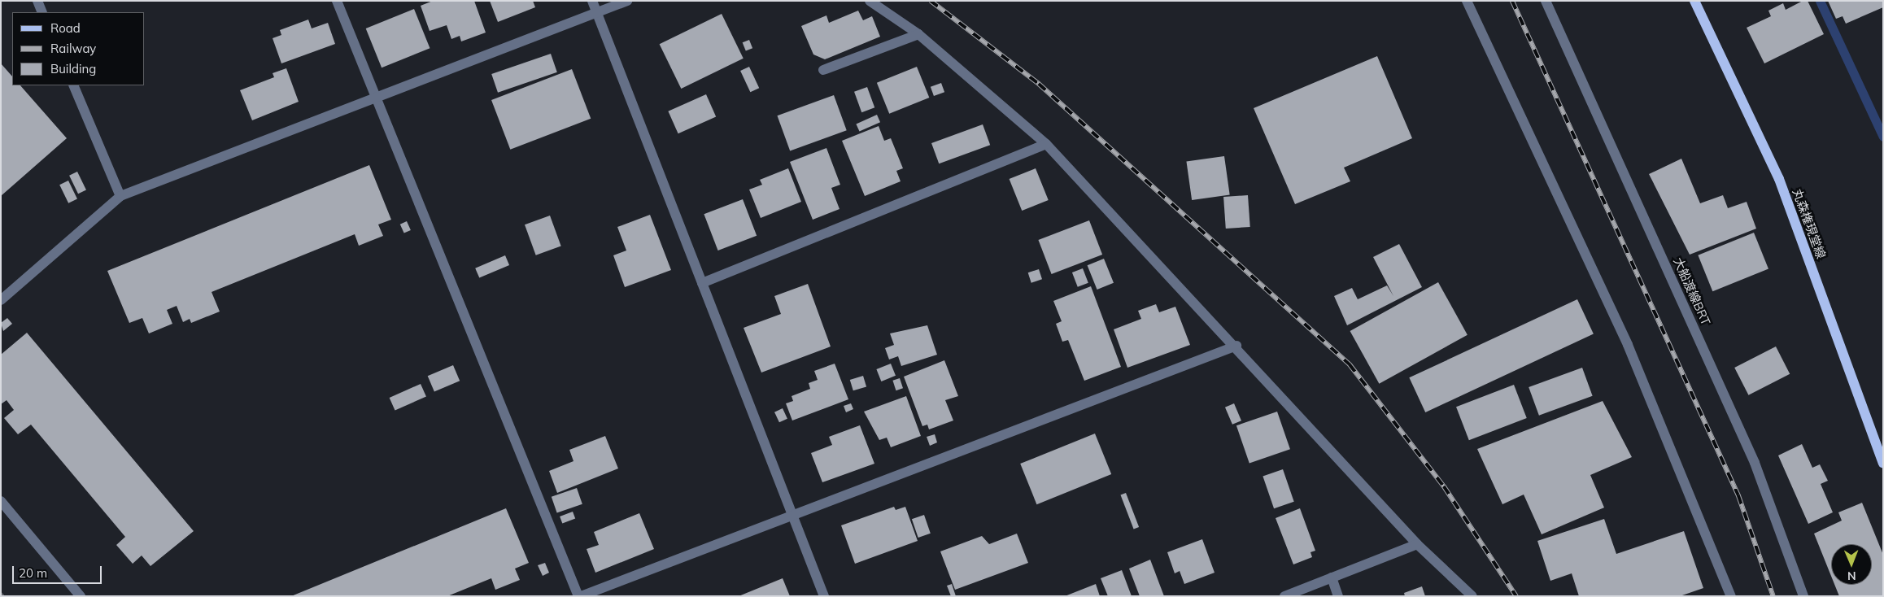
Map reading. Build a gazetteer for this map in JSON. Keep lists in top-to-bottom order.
{
  "streets": {
    "main road": ["丸森権現堂線"],
    "street": ["大船渡線BRT"]
  },
  "legend": ["Road", "Railway", "Building"],
  "scale_bar": "20 m",
  "north": "bottom"
}
